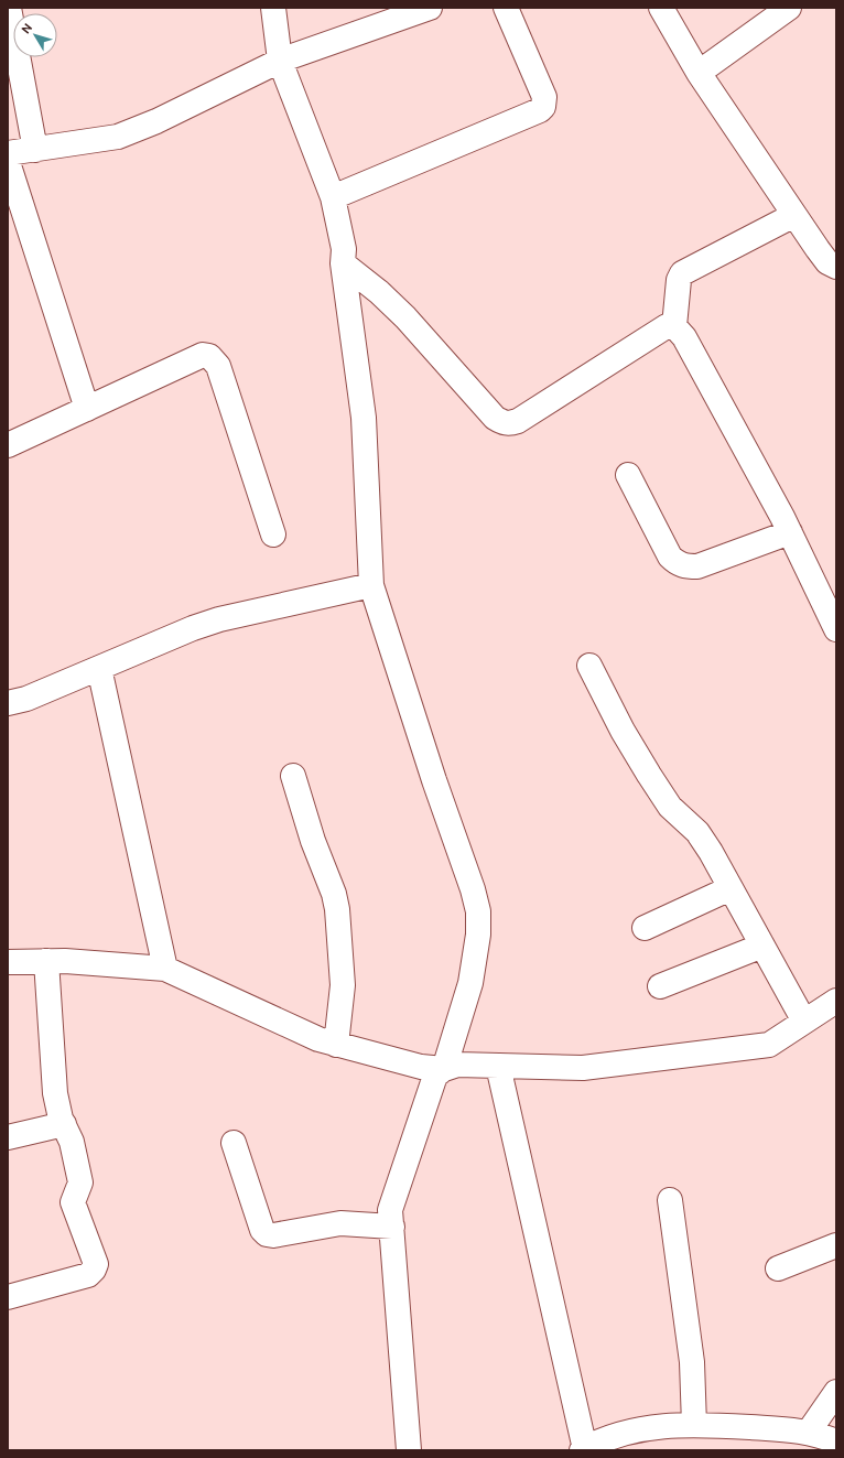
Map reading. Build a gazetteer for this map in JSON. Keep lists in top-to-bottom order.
{
  "north": "top left"
}
